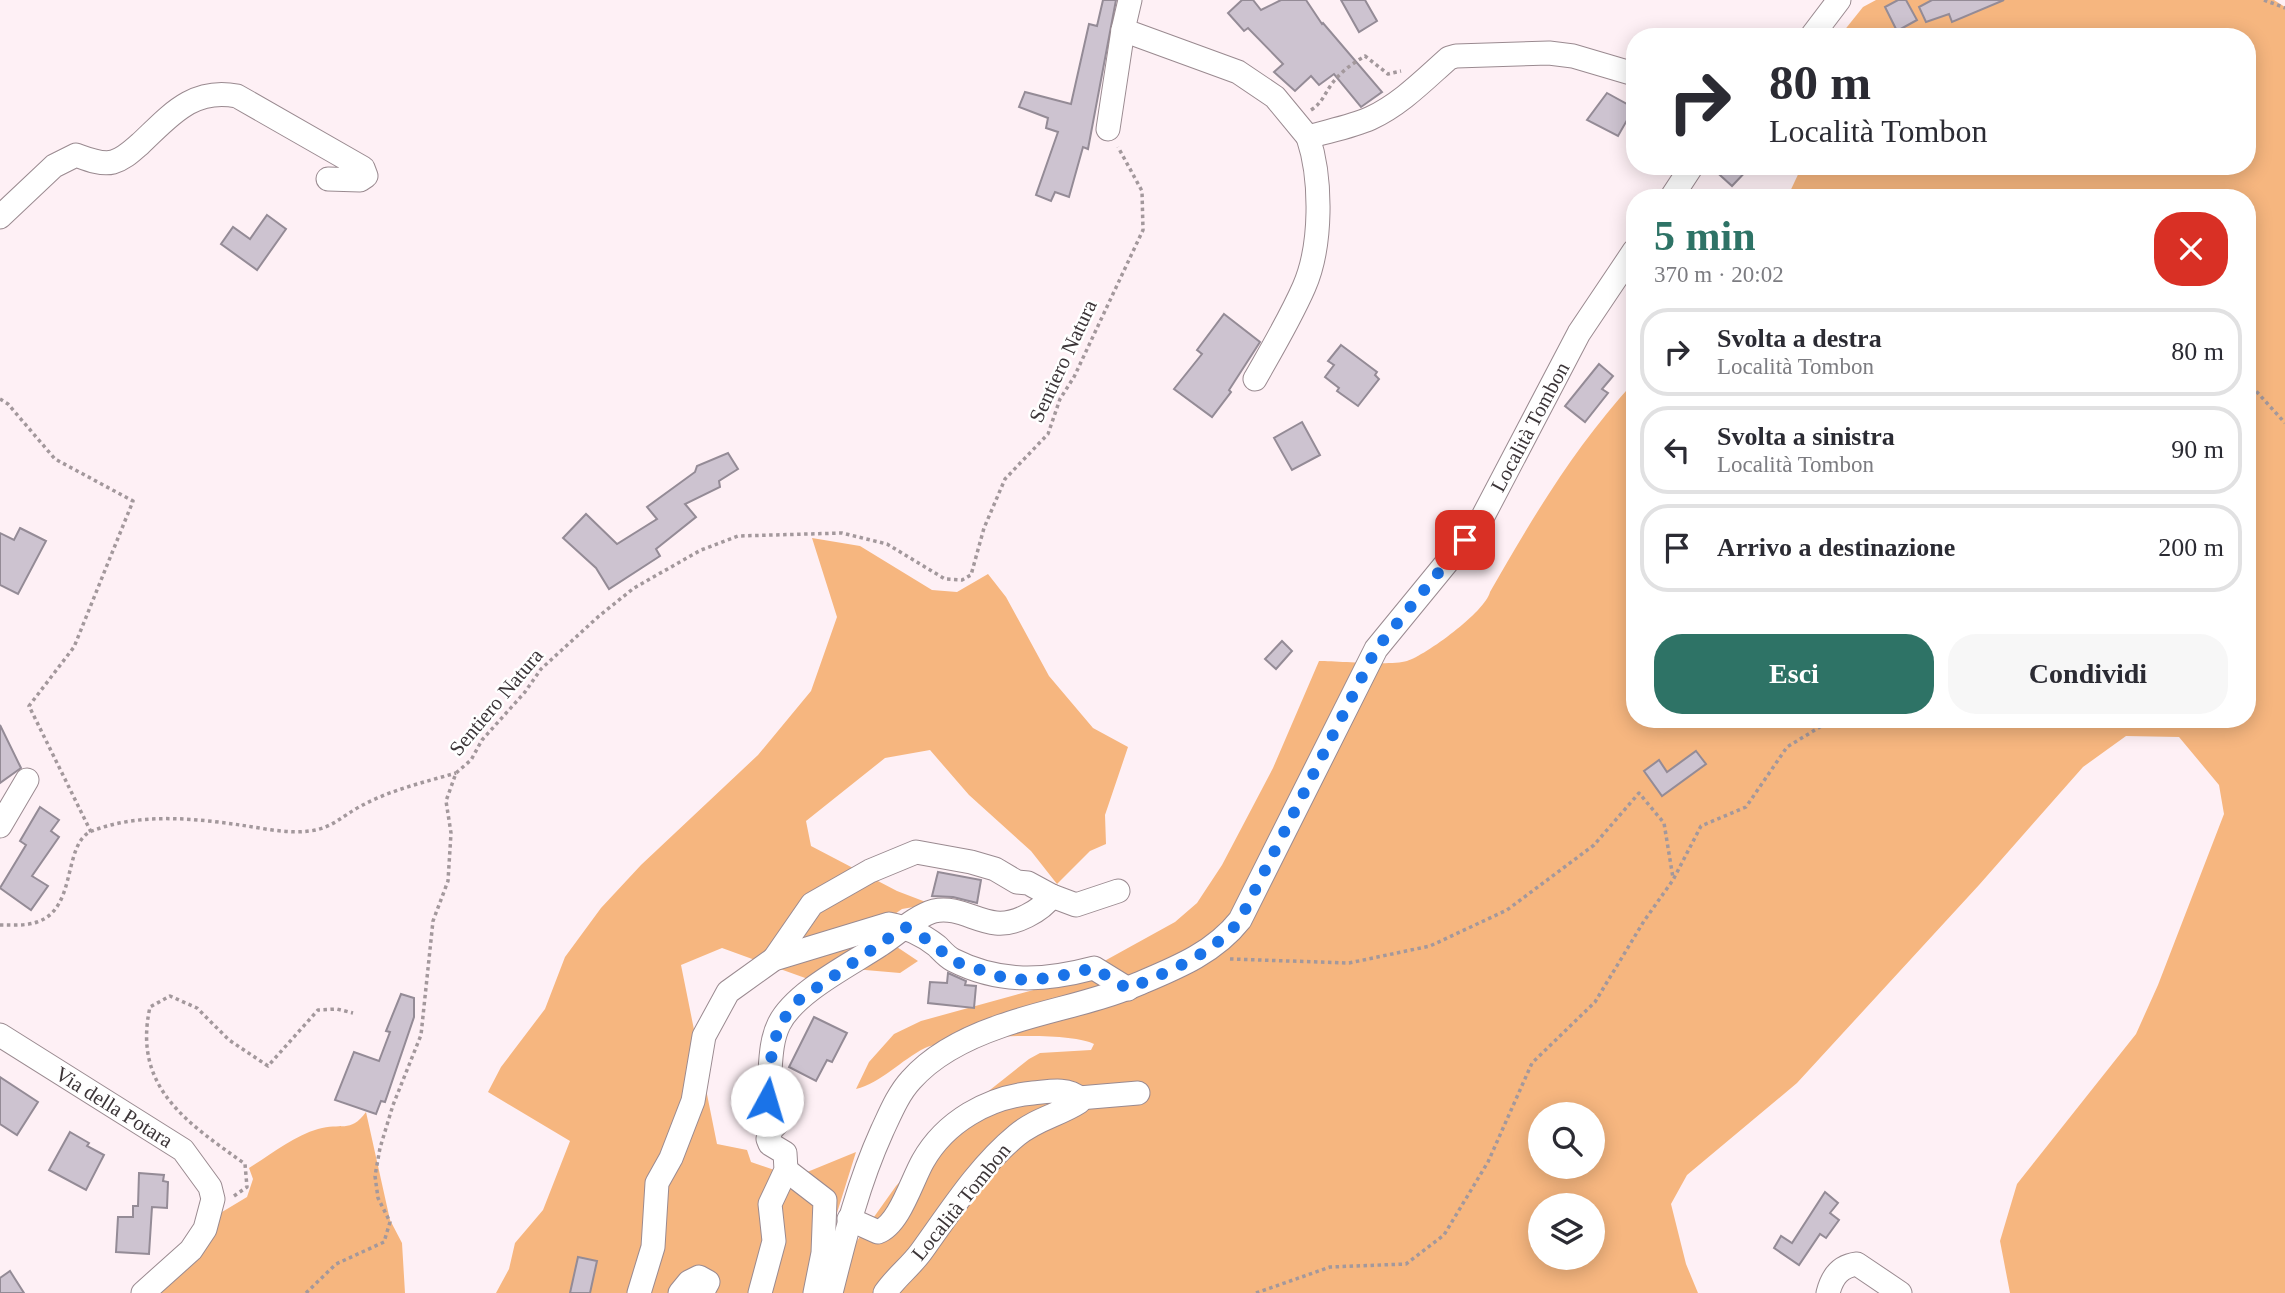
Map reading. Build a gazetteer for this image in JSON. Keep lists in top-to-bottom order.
{
  "streets": {
    "street": ["Località Tombon", "Via della Potara"],
    "path": ["Sentiero Natura"]
  },
  "page": {
    "turn": ["80 m", "Località Tombon"],
    "heading": ["5 min", "370 m · 20:02"],
    "list": [
      {
        "name": "Svolta a destra",
        "note": "Località Tombon",
        "value": "80 m"
      },
      {
        "name": "Svolta a sinistra",
        "note": "Località Tombon",
        "value": "90 m"
      },
      {
        "name": "Arrivo a destinazione",
        "value": "200 m"
      }
    ],
    "buttons": ["Esci", "Condividi"]
  }
}
